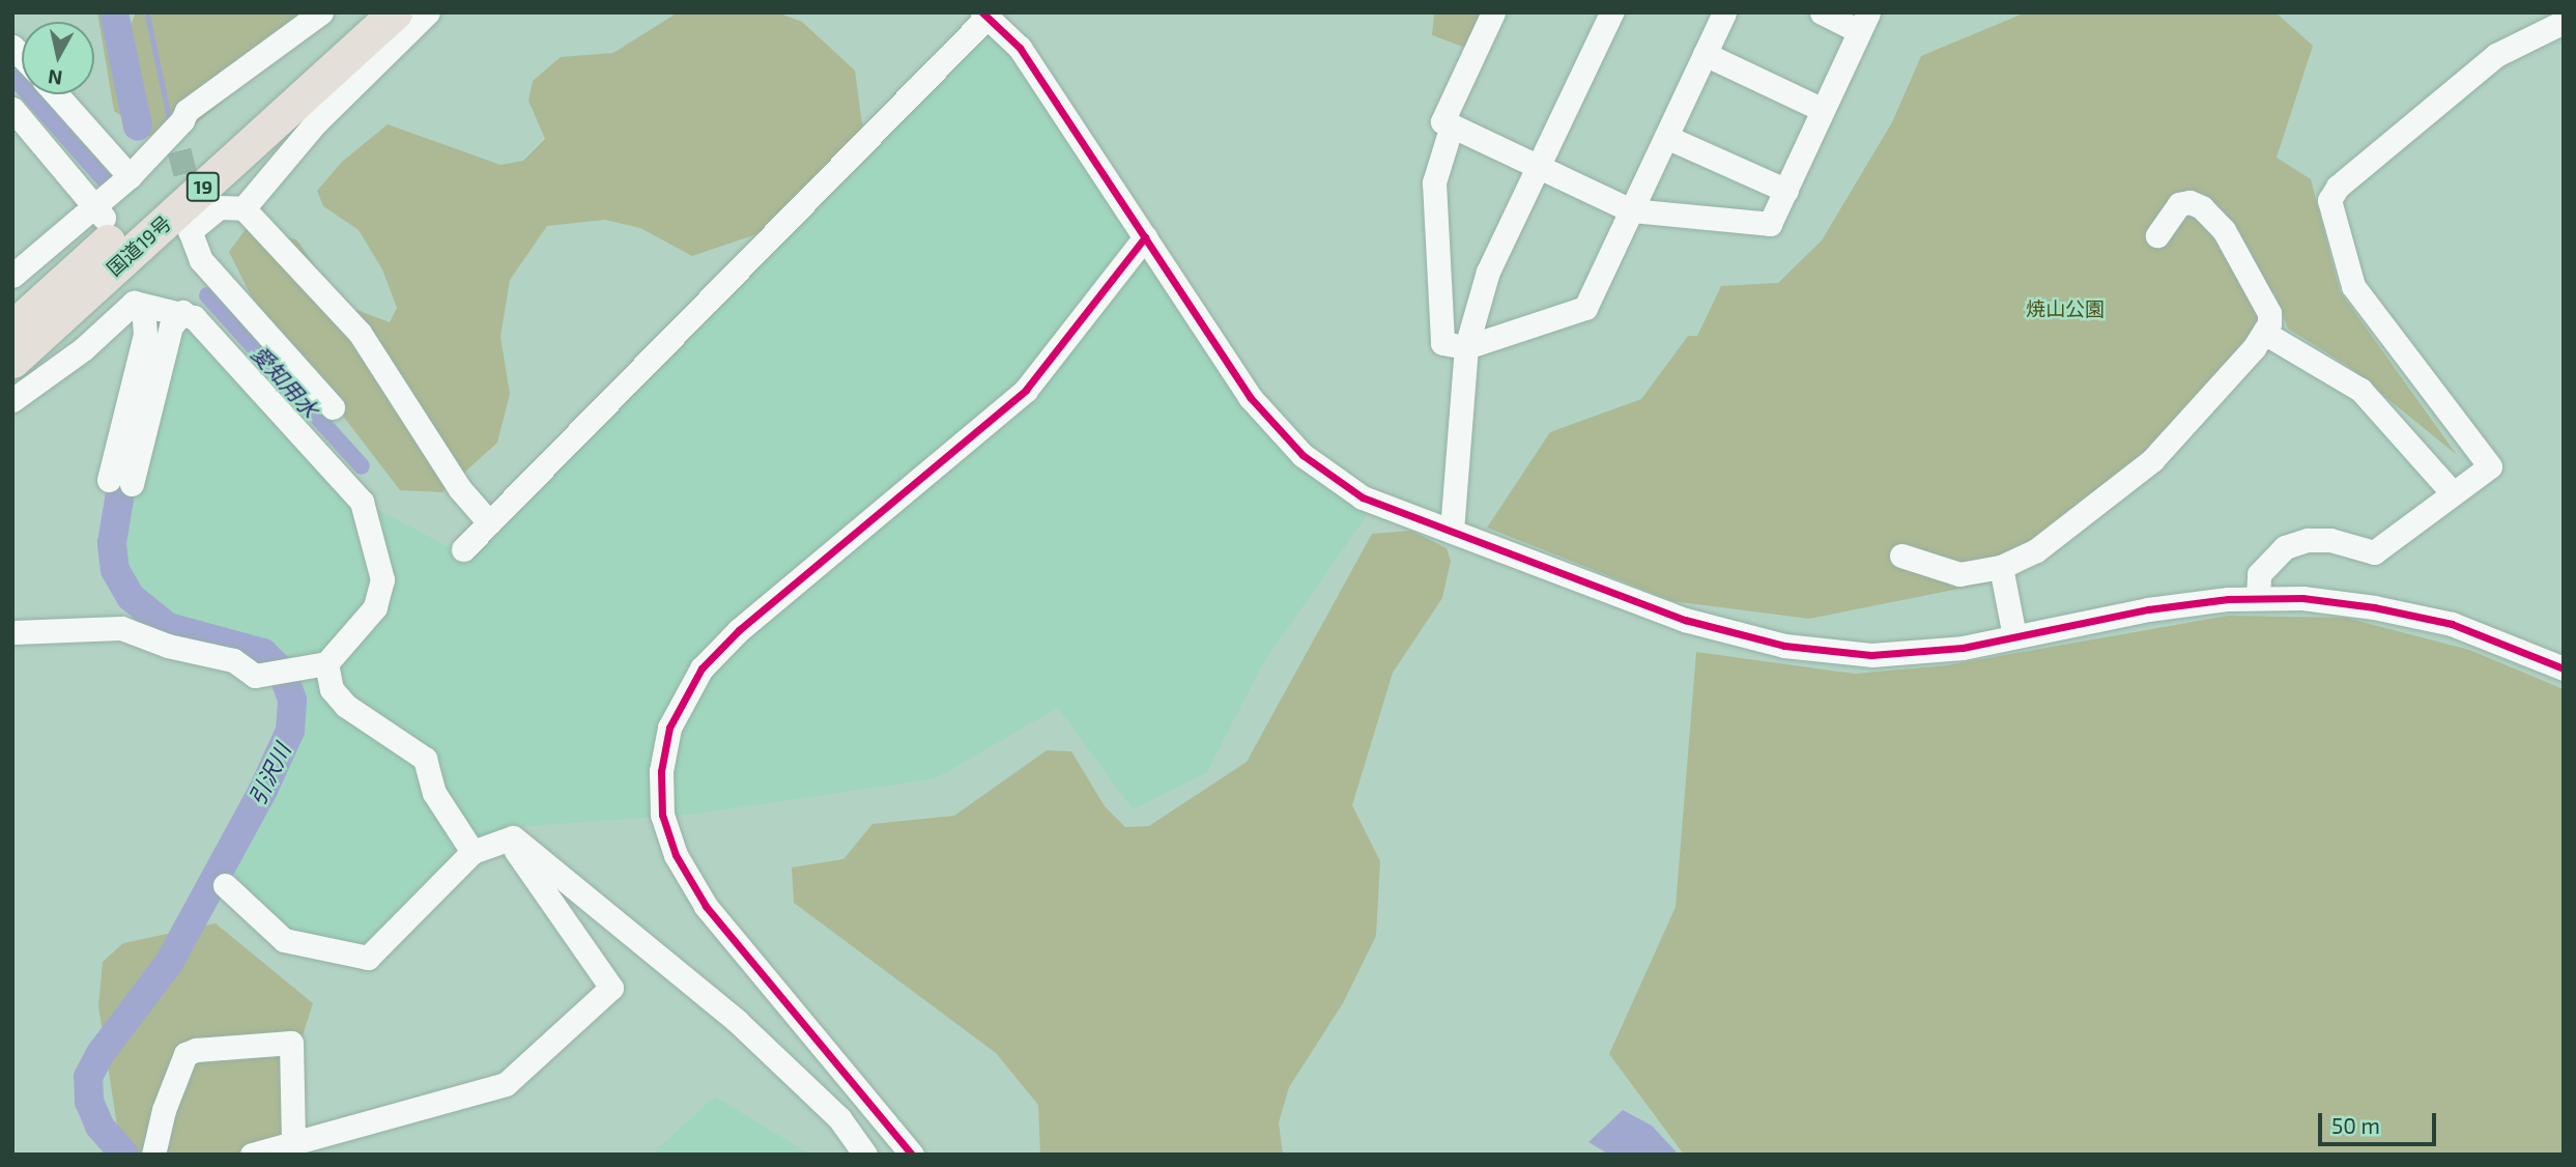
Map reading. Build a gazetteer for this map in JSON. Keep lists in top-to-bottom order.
{
  "streets": {
    "highway": ["19", "国道19号"]
  },
  "water": ["愛知用水", "引沢川"],
  "parks": ["焼山公園"],
  "scale_bar": "50 m",
  "north": "bottom"
}
